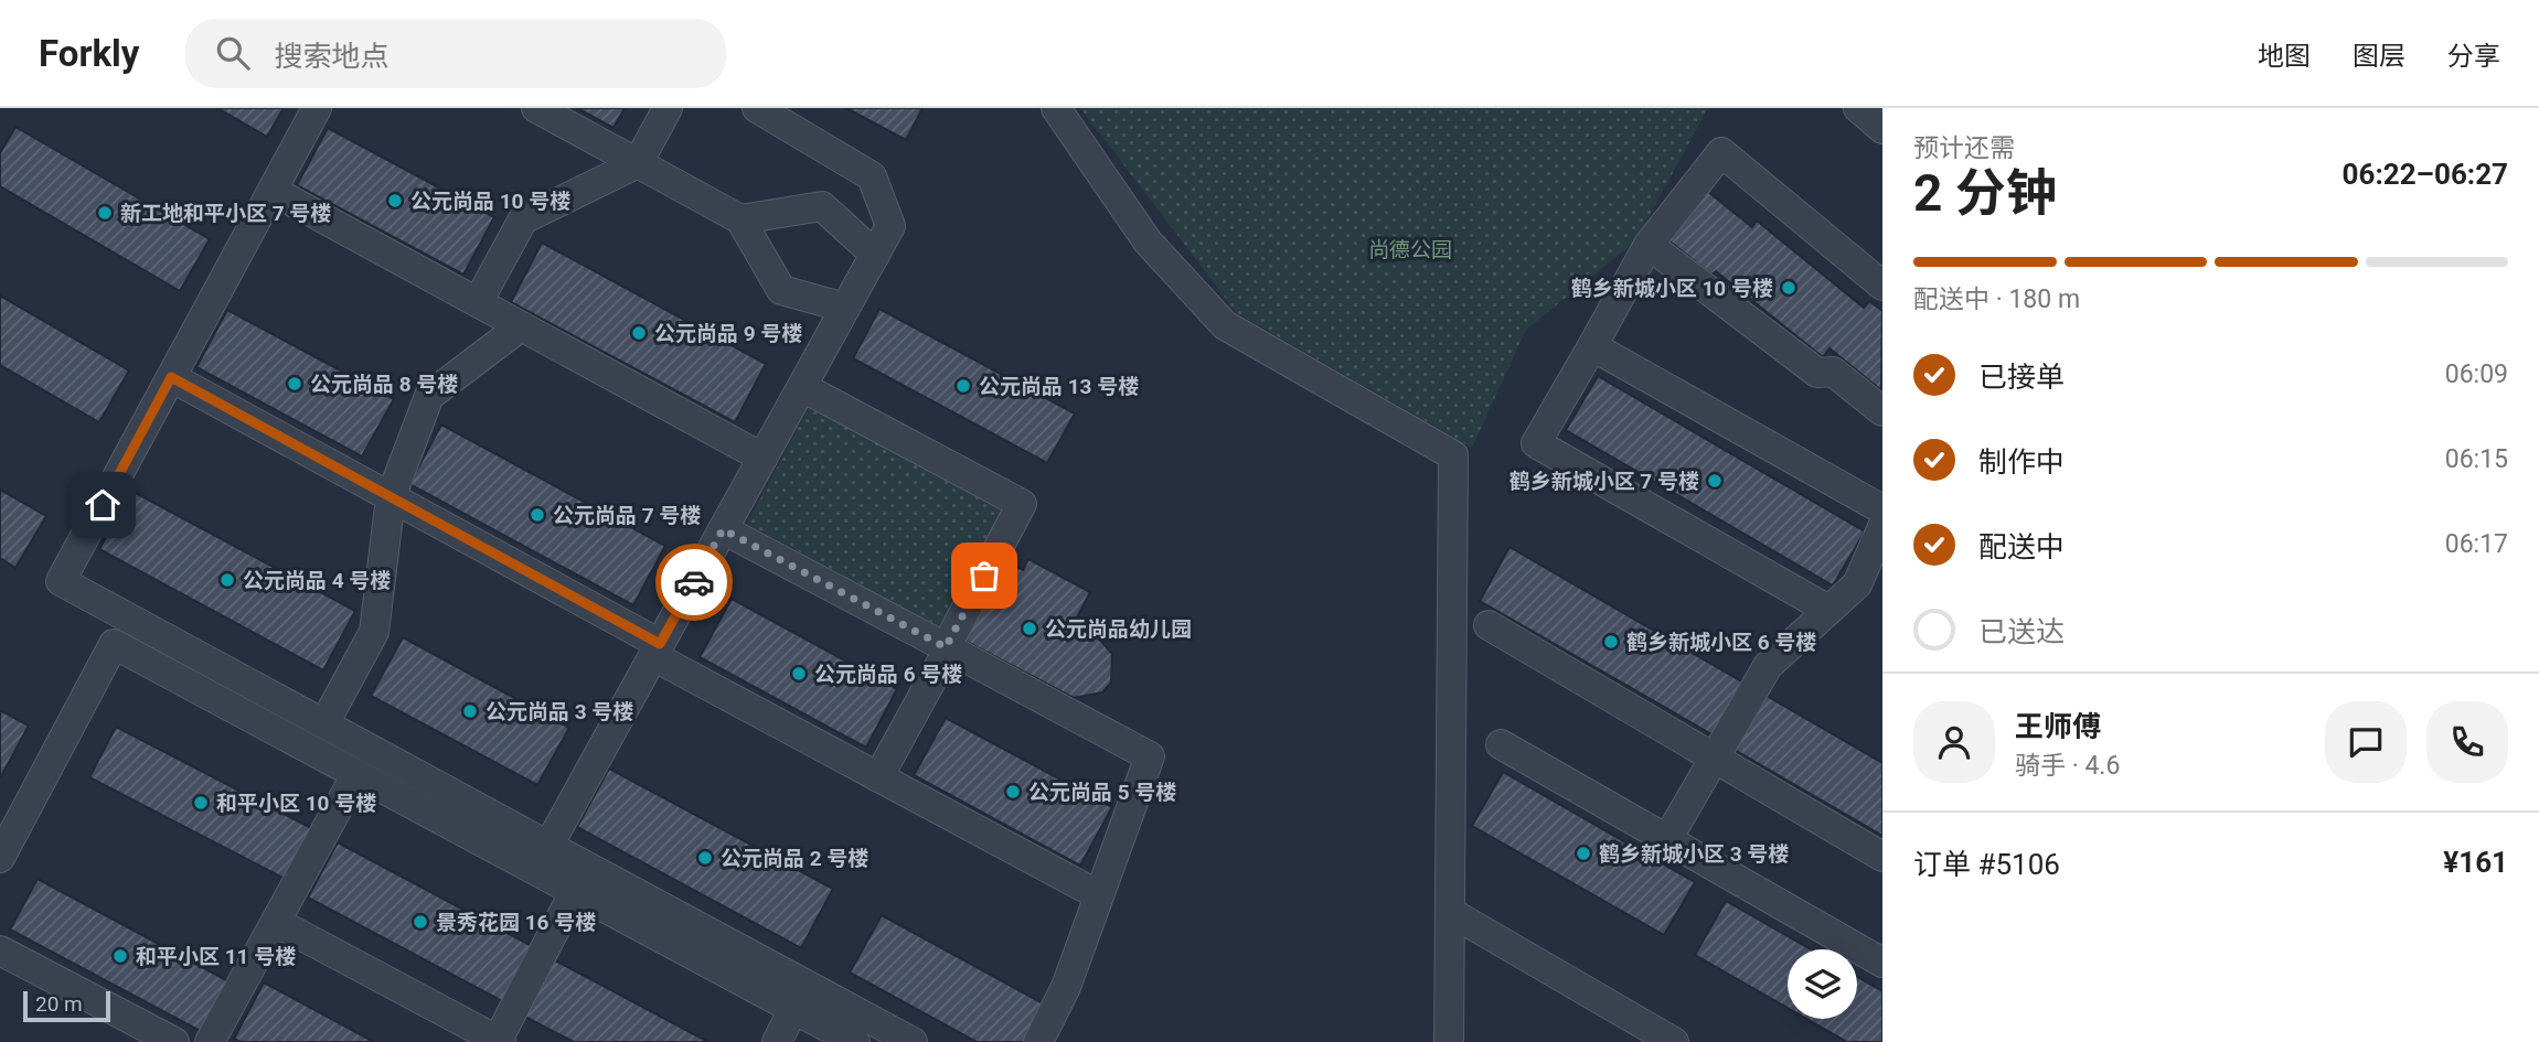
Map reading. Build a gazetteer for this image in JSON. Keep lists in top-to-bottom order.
{
  "parks": ["尚德公园"],
  "places": [
    "公元尚品 10 号楼",
    "新工地和平小区 7 号楼",
    "鹤乡新城小区 10 号楼",
    "公元尚品 9 号楼",
    "公元尚品 8 号楼",
    "公元尚品 13 号楼",
    "鹤乡新城小区 7 号楼",
    "公元尚品 7 号楼",
    "公元尚品 4 号楼",
    "公元尚品幼儿园",
    "鹤乡新城小区 6 号楼",
    "公元尚品 6 号楼",
    "公元尚品 3 号楼",
    "公元尚品 5 号楼",
    "和平小区 10 号楼",
    "鹤乡新城小区 3 号楼",
    "公元尚品 2 号楼",
    "景秀花园 16 号楼",
    "和平小区 11 号楼"
  ],
  "scale_bar": "20 m",
  "page": {
    "header": "Forkly",
    "search": "搜索地点",
    "nav": ["地图", "图层", "分享"],
    "heading": ["2 分钟", "预计还需", "06:22–06:27"],
    "panel": [
      "王师傅",
      "骑手 · 4.6",
      "订单 #5106",
      "¥161"
    ],
    "bar": "配送中 · 180 m",
    "list": [
      ["已接单", "06:09"],
      ["制作中", "06:15"],
      ["配送中", "06:17"],
      "已送达"
    ],
    "scale": "20 m"
  }
}
